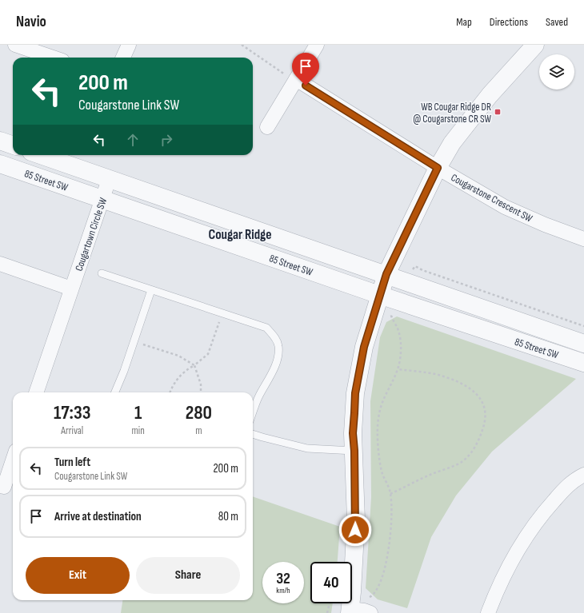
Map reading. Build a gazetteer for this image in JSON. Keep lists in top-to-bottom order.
{
  "streets": {
    "street": ["85 Street SW", "Cougarstone Crescent SW", "Cougartown Circle SW"]
  },
  "crossings": [
    ["85 Street SW", "Cougartown Circle SW"]
  ],
  "districts": ["Cougar Ridge"],
  "places": {
    "transit": ["WB Cougar Ridge DR @ Cougarstone CR SW"]
  },
  "page": {
    "header": "Navio",
    "nav": ["Map", "Directions", "Saved"],
    "turn": ["200 m", "Cougarstone Link SW"],
    "eta": [
      "17:33",
      "Arrival",
      "1",
      "min",
      "280",
      "m"
    ],
    "list": [
      {
        "name": "Turn left",
        "note": "Cougarstone Link SW",
        "value": "200 m"
      },
      {
        "name": "Arrive at destination",
        "value": "80 m"
      }
    ],
    "buttons": ["Exit", "Share"],
    "speed": "32 km/h",
    "limit": "40"
  }
}
